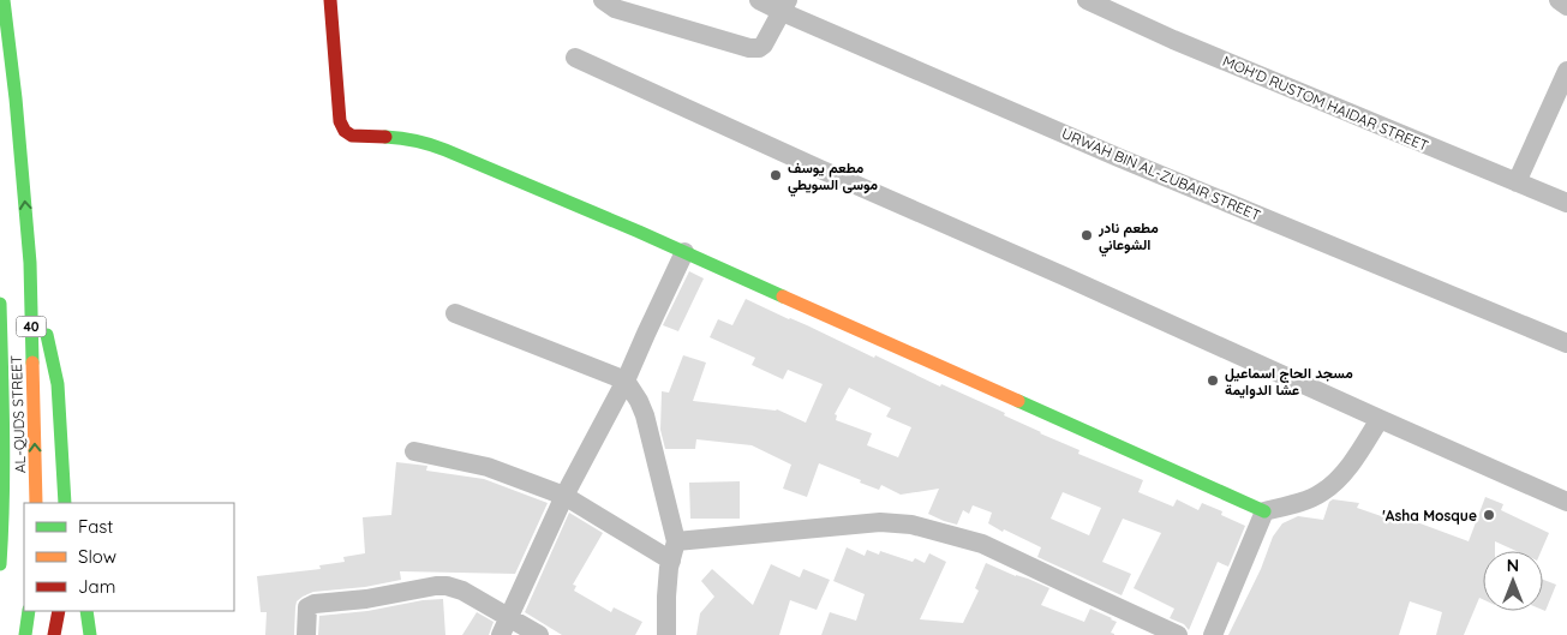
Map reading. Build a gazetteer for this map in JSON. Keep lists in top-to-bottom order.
{
  "streets": {
    "main road": ["40", "AL-QUDS STREET"],
    "street": ["MOH'D RUSTOM HAIDAR STREET", "URWAH BIN AL-ZUBAIR STREET"]
  },
  "places": [
    "مطعم يوسف موسى السويطي",
    "مطعم نادر الشوعاني",
    "مسجد الحاج اسماعيل عشا الدوايمة",
    "'Asha Mosque"
  ],
  "legend": ["Fast", "Slow", "Jam"],
  "north": "top"
}
